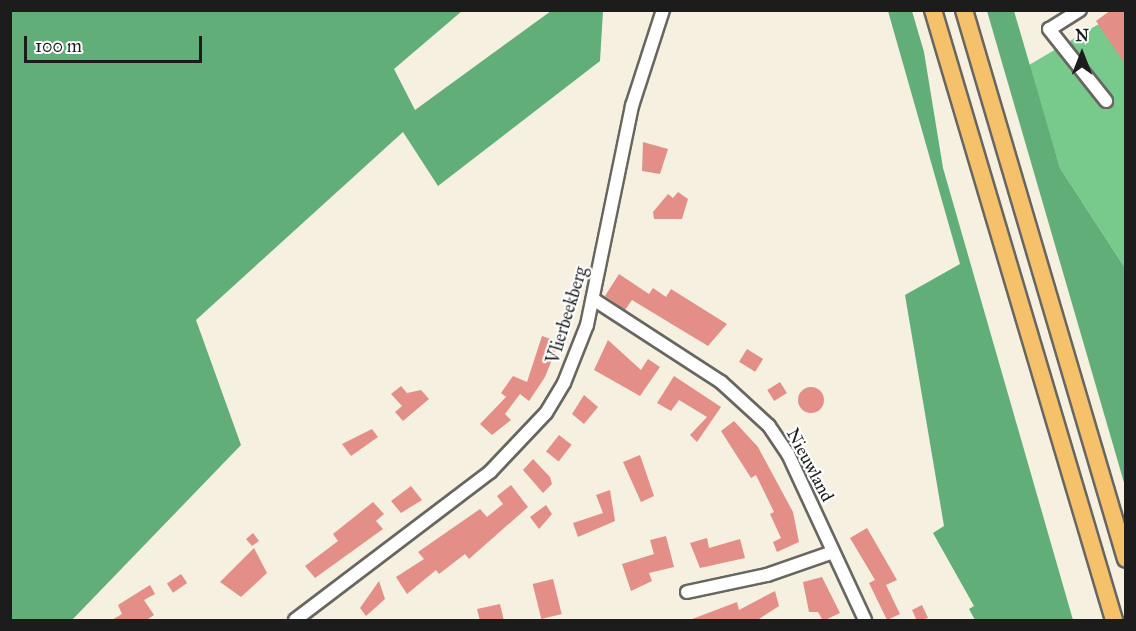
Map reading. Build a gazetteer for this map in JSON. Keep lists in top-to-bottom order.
{
  "streets": {
    "street": ["Vlierbeekberg", "Nieuwland"]
  },
  "crossings": [
    ["Vlierbeekberg", "Nieuwland"]
  ],
  "scale_bar": "100 m",
  "north": "top"
}
